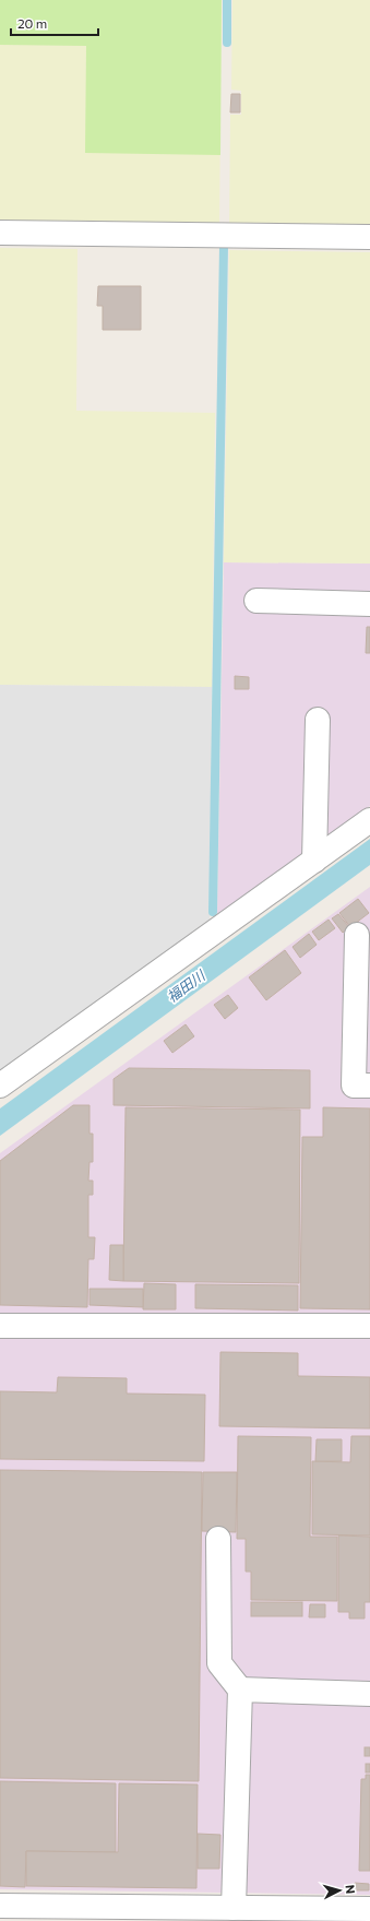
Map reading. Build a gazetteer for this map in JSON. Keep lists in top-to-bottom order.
{
  "water": ["福田川"],
  "scale_bar": "20 m",
  "north": "right"
}
